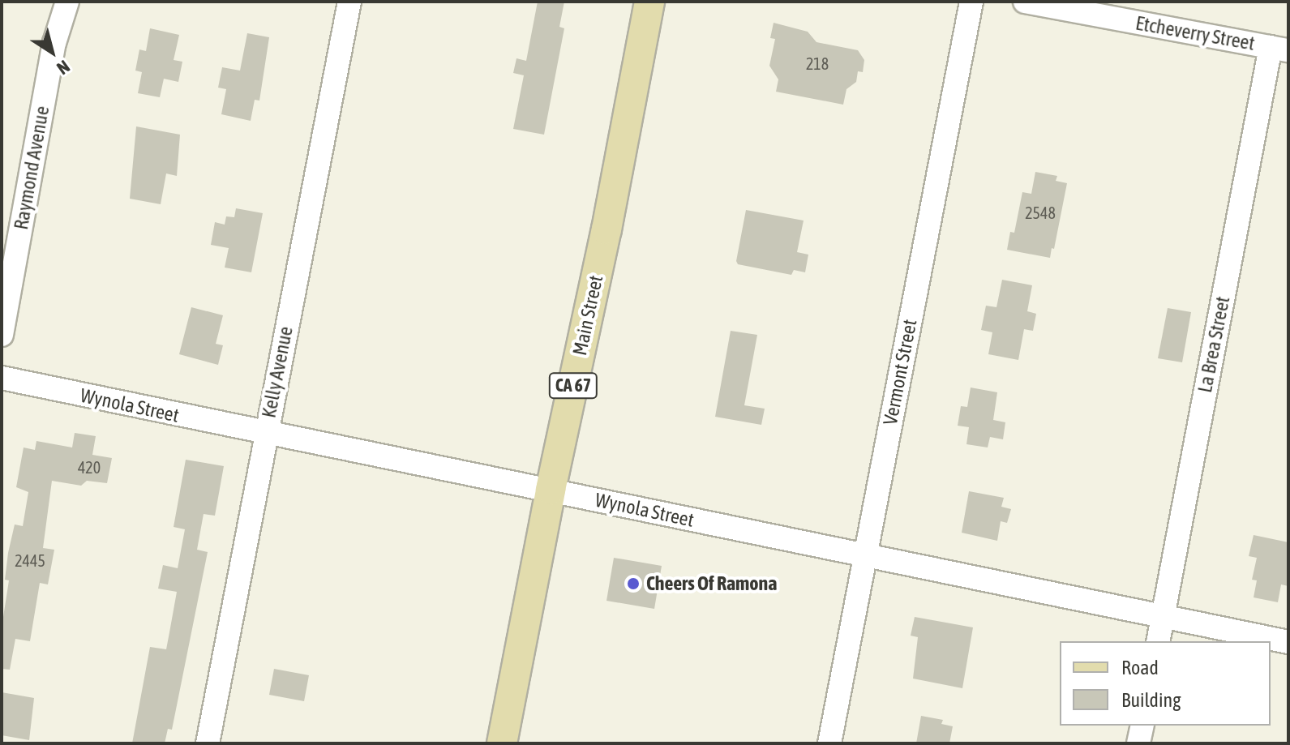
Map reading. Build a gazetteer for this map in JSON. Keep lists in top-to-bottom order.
{
  "streets": {
    "main road": ["Main Street", "CA 67"],
    "street": [
      "Etcheverry Street",
      "Raymond Avenue",
      "La Brea Street",
      "Kelly Avenue",
      "Vermont Street",
      "Wynola Street"
    ]
  },
  "crossings": [
    ["Etcheverry Street", "La Brea Street"],
    ["Main Street", "Wynola Street"],
    ["La Brea Street", "Wynola Street"],
    ["Kelly Avenue", "Wynola Street"],
    ["Vermont Street", "Wynola Street"]
  ],
  "places": ["Cheers Of Ramona"],
  "house_numbers": [
    "218",
    "2548",
    "420",
    "2445"
  ],
  "legend": ["Road", "Building"],
  "north": "bottom right"
}
